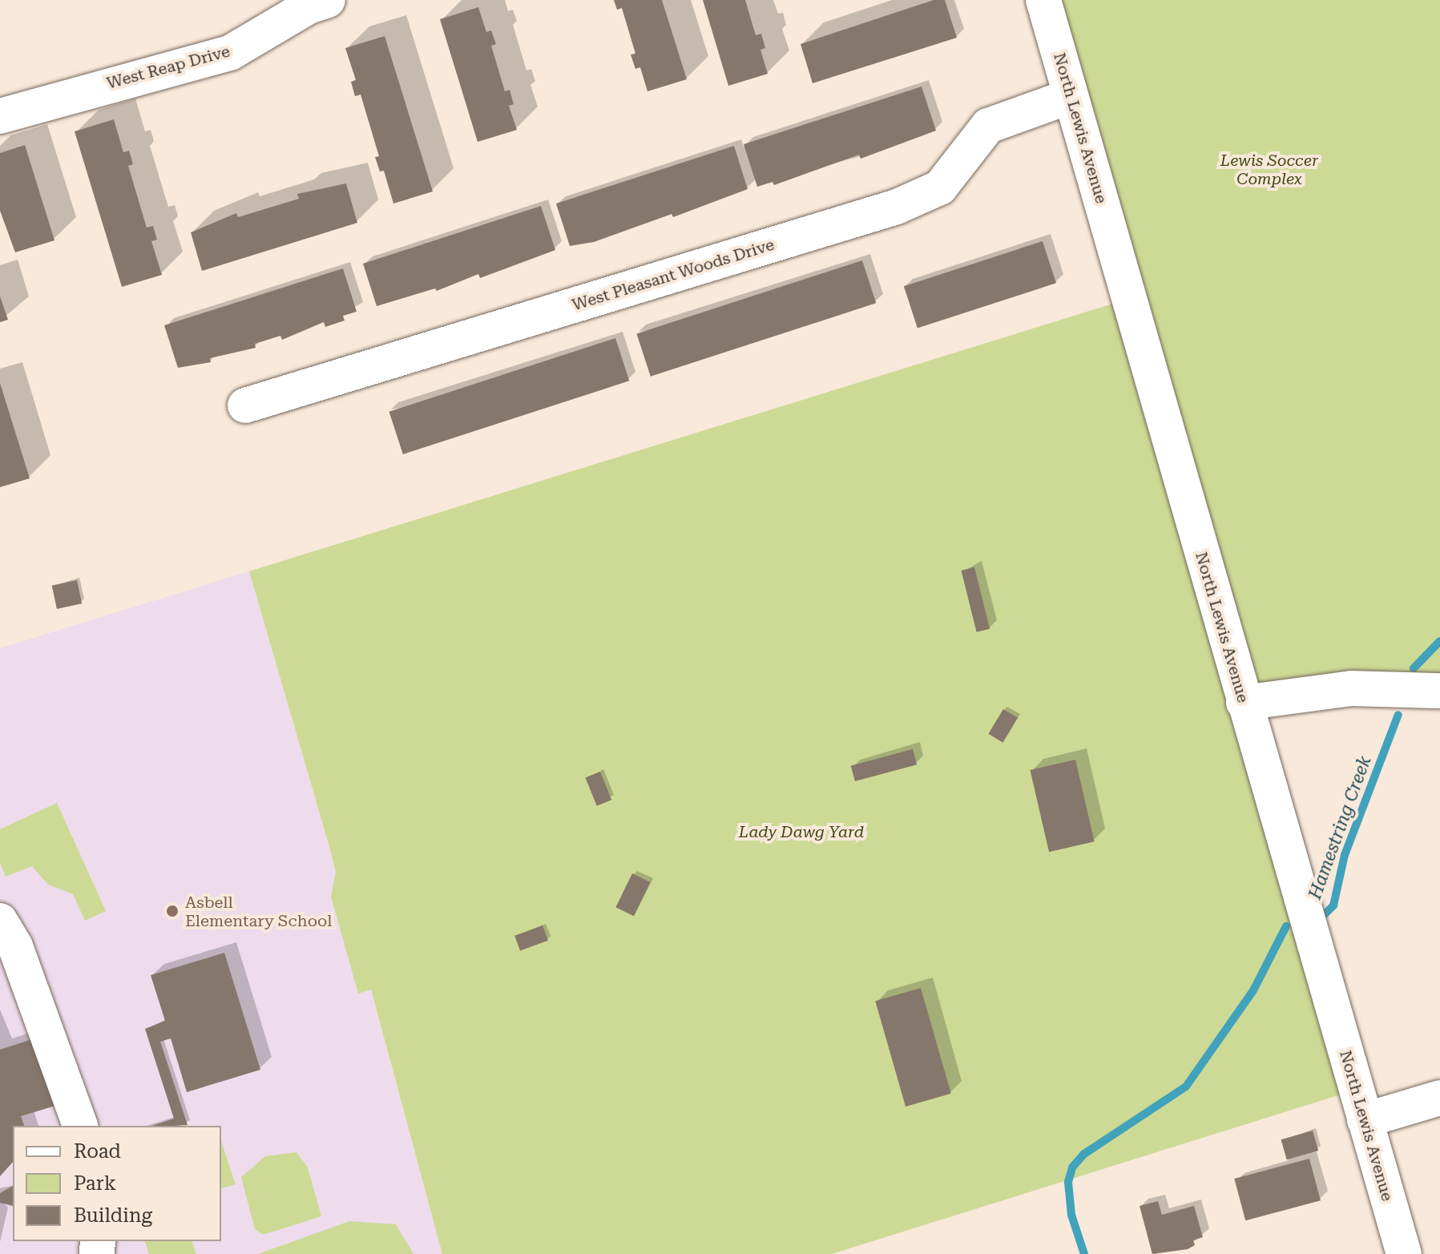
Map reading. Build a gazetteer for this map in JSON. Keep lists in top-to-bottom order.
{
  "streets": {
    "street": ["West Reap Drive", "North Lewis Avenue", "West Pleasant Woods Drive"]
  },
  "crossings": [
    ["North Lewis Avenue", "West Pleasant Woods Drive"]
  ],
  "water": ["Hamestring Creek"],
  "parks": ["Lewis Soccer Complex", "Lady Dawg Yard"],
  "places": ["Asbell Elementary School"],
  "legend": ["Road", "Park", "Building"]
}
